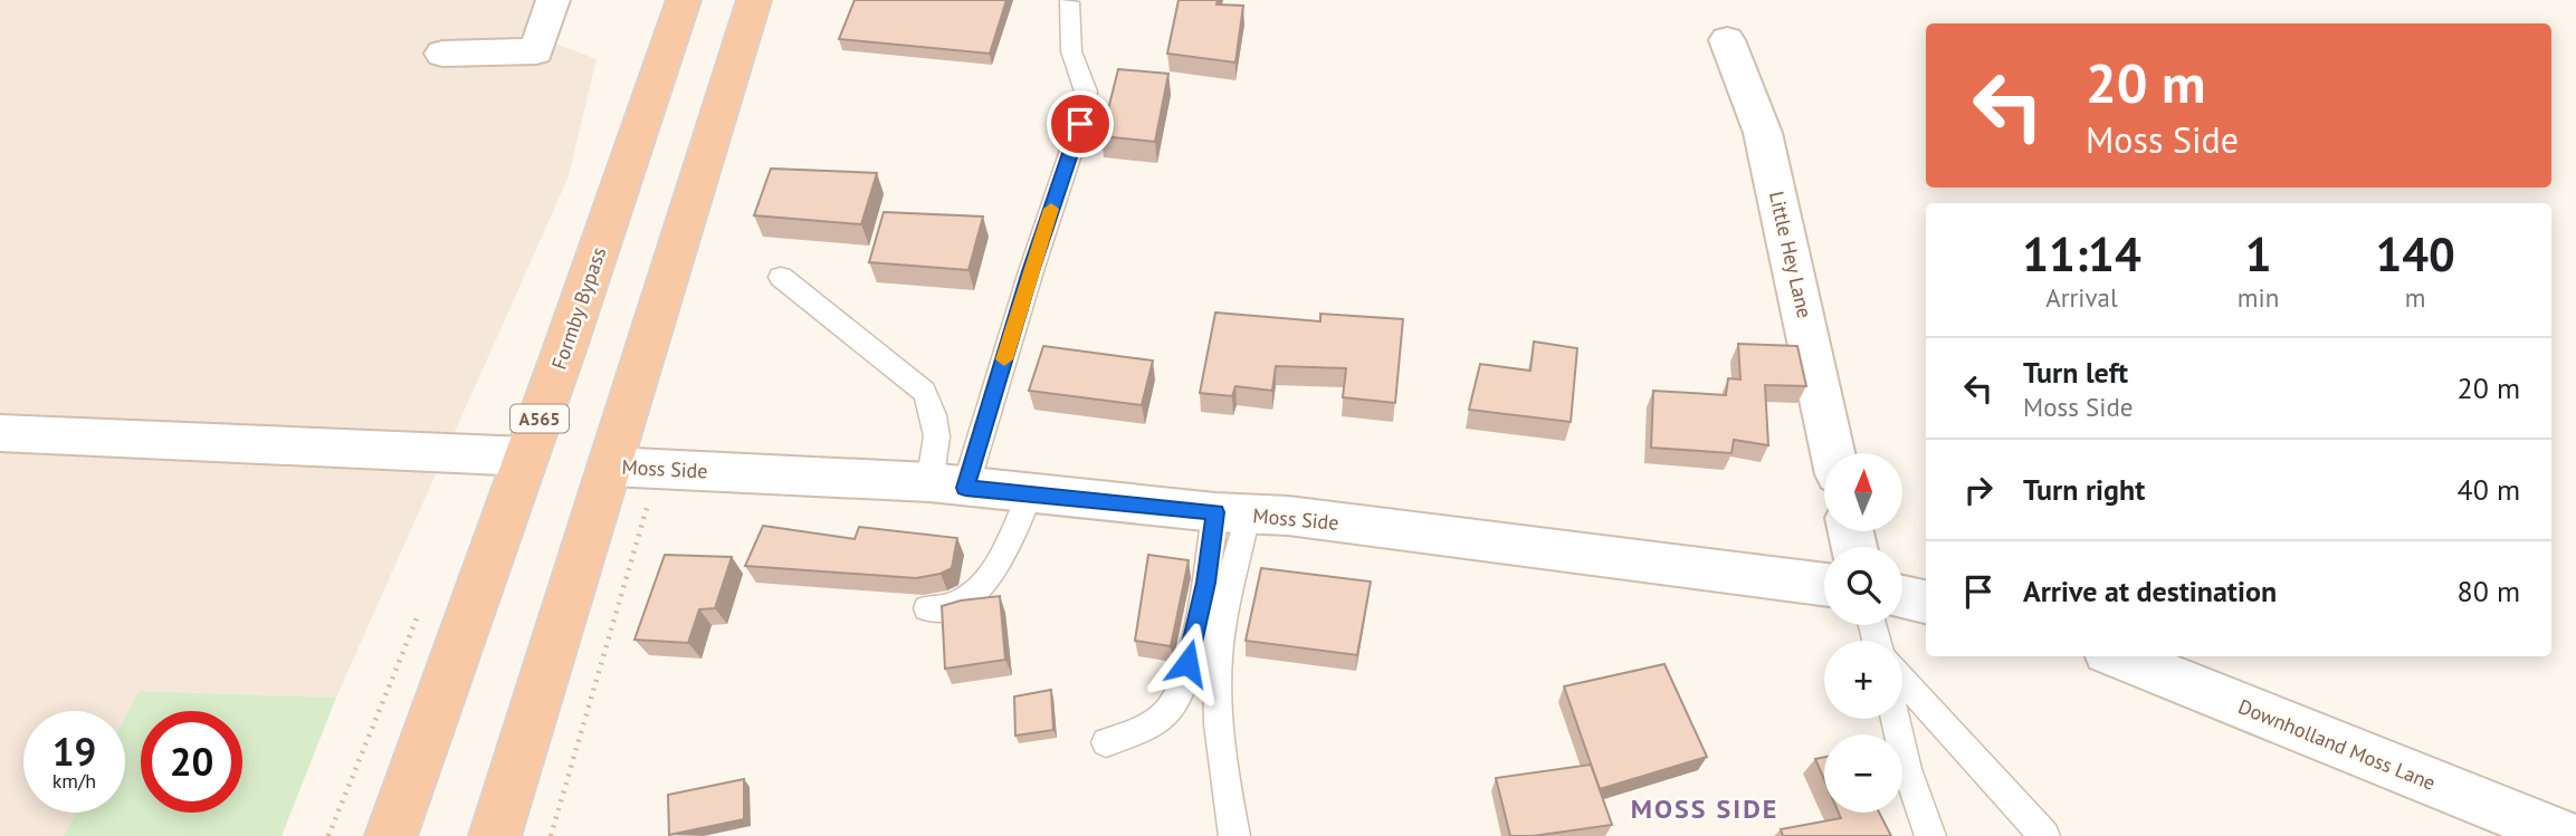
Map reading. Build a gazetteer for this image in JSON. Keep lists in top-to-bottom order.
{
  "streets": {
    "highway": ["Formby Bypass", "A565"],
    "street": ["Little Hey Lane", "Moss Side", "Downholland Moss Lane"]
  },
  "districts": ["MOSS SIDE"],
  "north": "top",
  "page": {
    "turn": ["20 m", "Moss Side"],
    "eta": [
      "11:14",
      "Arrival",
      "1",
      "min",
      "140",
      "m"
    ],
    "list": [
      {
        "name": "Turn left",
        "note": "Moss Side",
        "value": "20 m"
      },
      {
        "name": "Turn right",
        "value": "40 m"
      },
      {
        "name": "Arrive at destination",
        "value": "80 m"
      }
    ],
    "map_buttons": ["+", "−"],
    "speed": "19 km/h",
    "limit": "20"
  }
}
